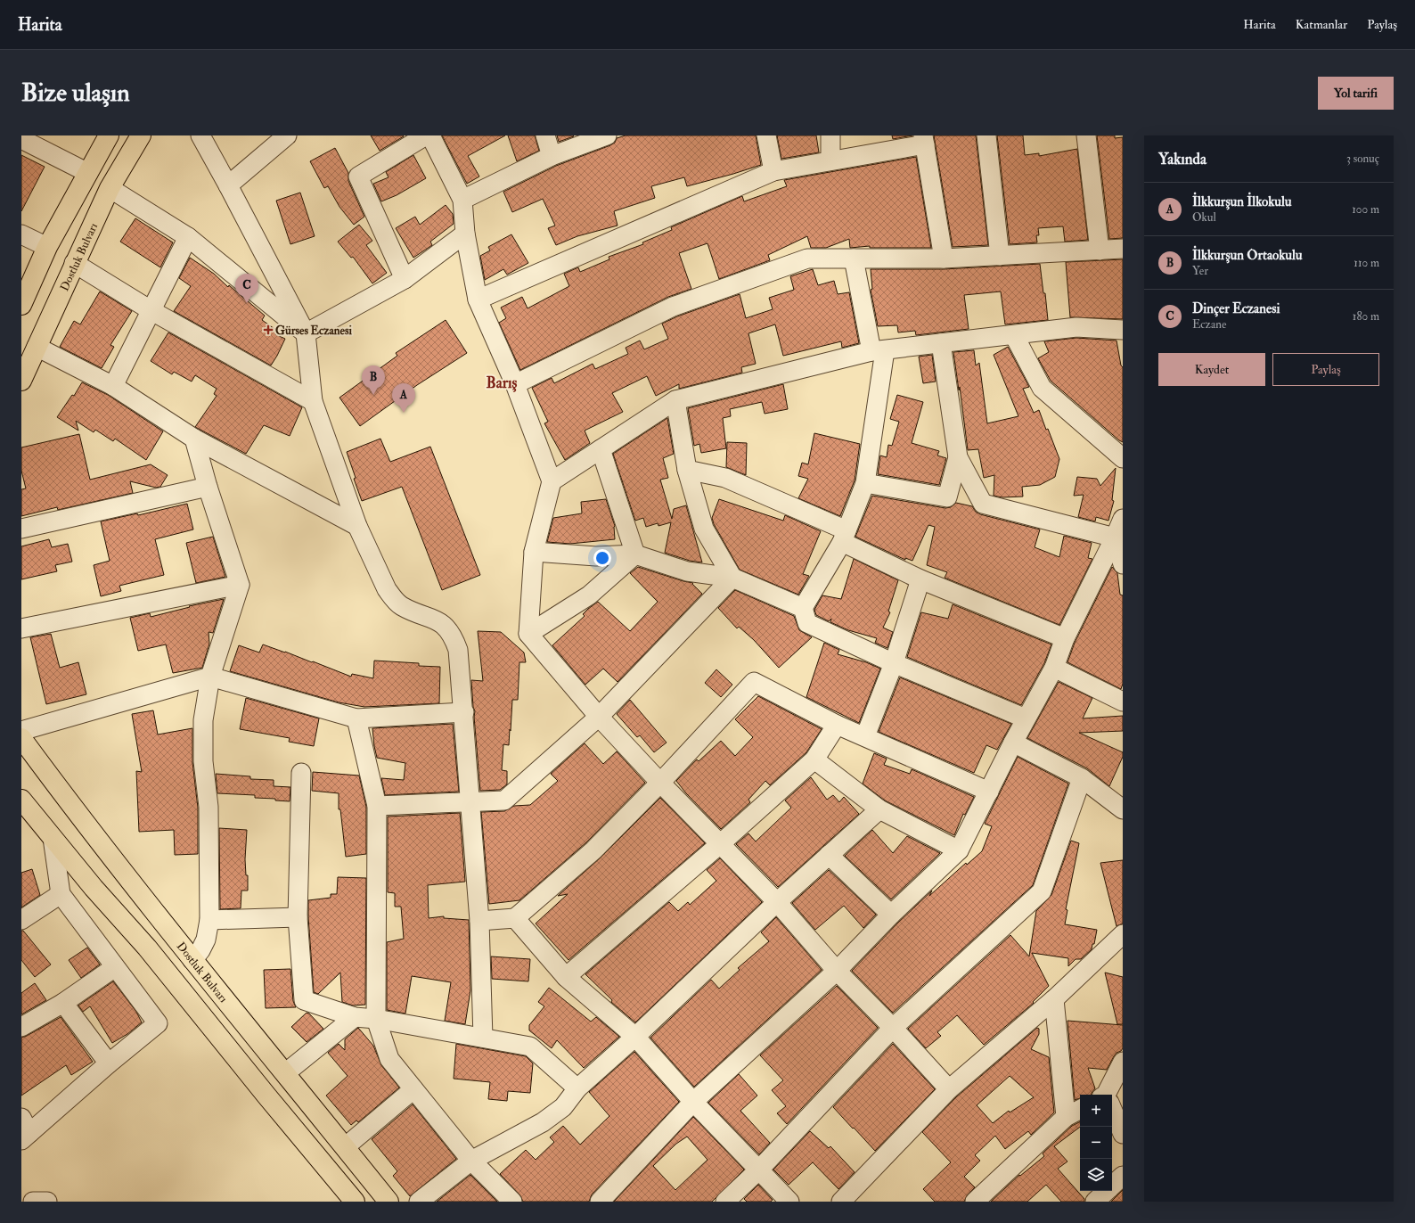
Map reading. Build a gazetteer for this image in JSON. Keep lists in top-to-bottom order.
{
  "streets": {
    "main road": ["Dostluk Bulvarı"]
  },
  "districts": ["Barış"],
  "places": {
    "health": ["Gürses Eczanesi"]
  },
  "page": {
    "header": "Harita",
    "nav": ["Harita", "Katmanlar", "Paylaş"],
    "buttons": [
      "Yol tarifi",
      ["Kaydet", "Paylaş"]
    ],
    "title": "Bize ulaşın",
    "heading": ["Yakında", "3 sonuç"],
    "list": [
      {
        "mark": "A",
        "name": "İlkkurşun İlkokulu",
        "note": "Okul",
        "value": "100 m"
      },
      {
        "mark": "B",
        "name": "İlkkurşun Ortaokulu",
        "note": "Yer",
        "value": "110 m"
      },
      {
        "mark": "C",
        "name": "Dinçer Eczanesi",
        "note": "Eczane",
        "value": "180 m"
      }
    ],
    "pins": ["C", "B", "A"],
    "map_buttons": ["+", "−"]
  }
}
